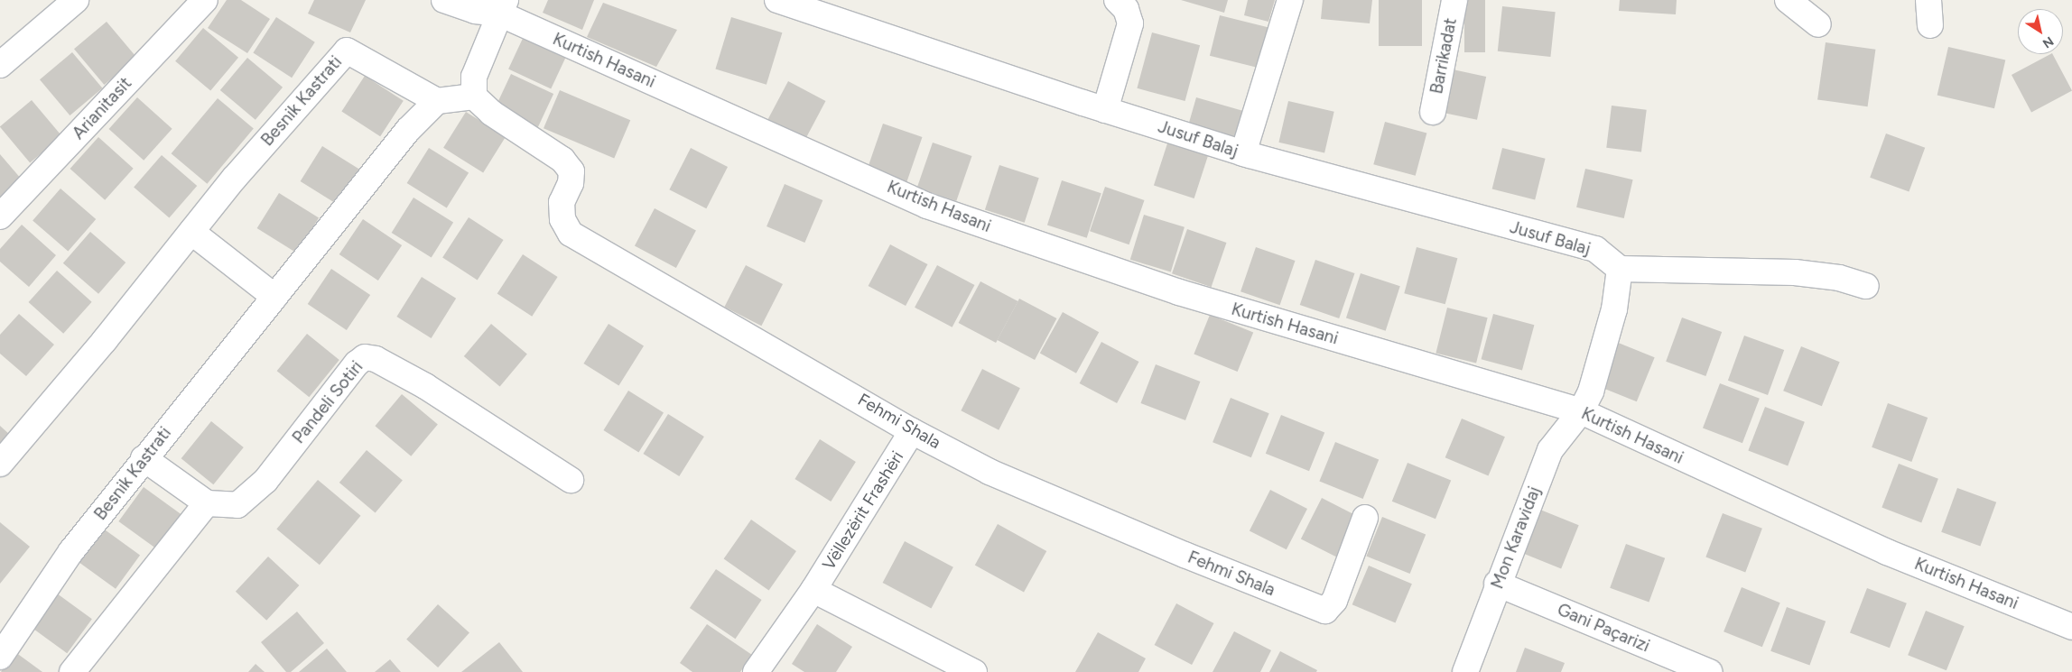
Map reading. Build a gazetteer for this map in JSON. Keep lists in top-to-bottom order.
{
  "streets": {
    "street": [
      "Barrikadat",
      "Kurtish Hasani",
      "Besnik Kastrati",
      "Arianitasit",
      "Jusuf Balaj",
      "Pandeli Sotiri",
      "Fehmi Shala",
      "Vëllezërit Frashëri",
      "Mon Karavidaj",
      "Gani Paçarizi"
    ]
  },
  "crossings": [
    ["Kurtish Hasani", "Mon Karavidaj"],
    ["Fehmi Shala", "Vëllezërit Frashëri"],
    ["Mon Karavidaj", "Gani Paçarizi"]
  ],
  "north": "bottom right"
}
